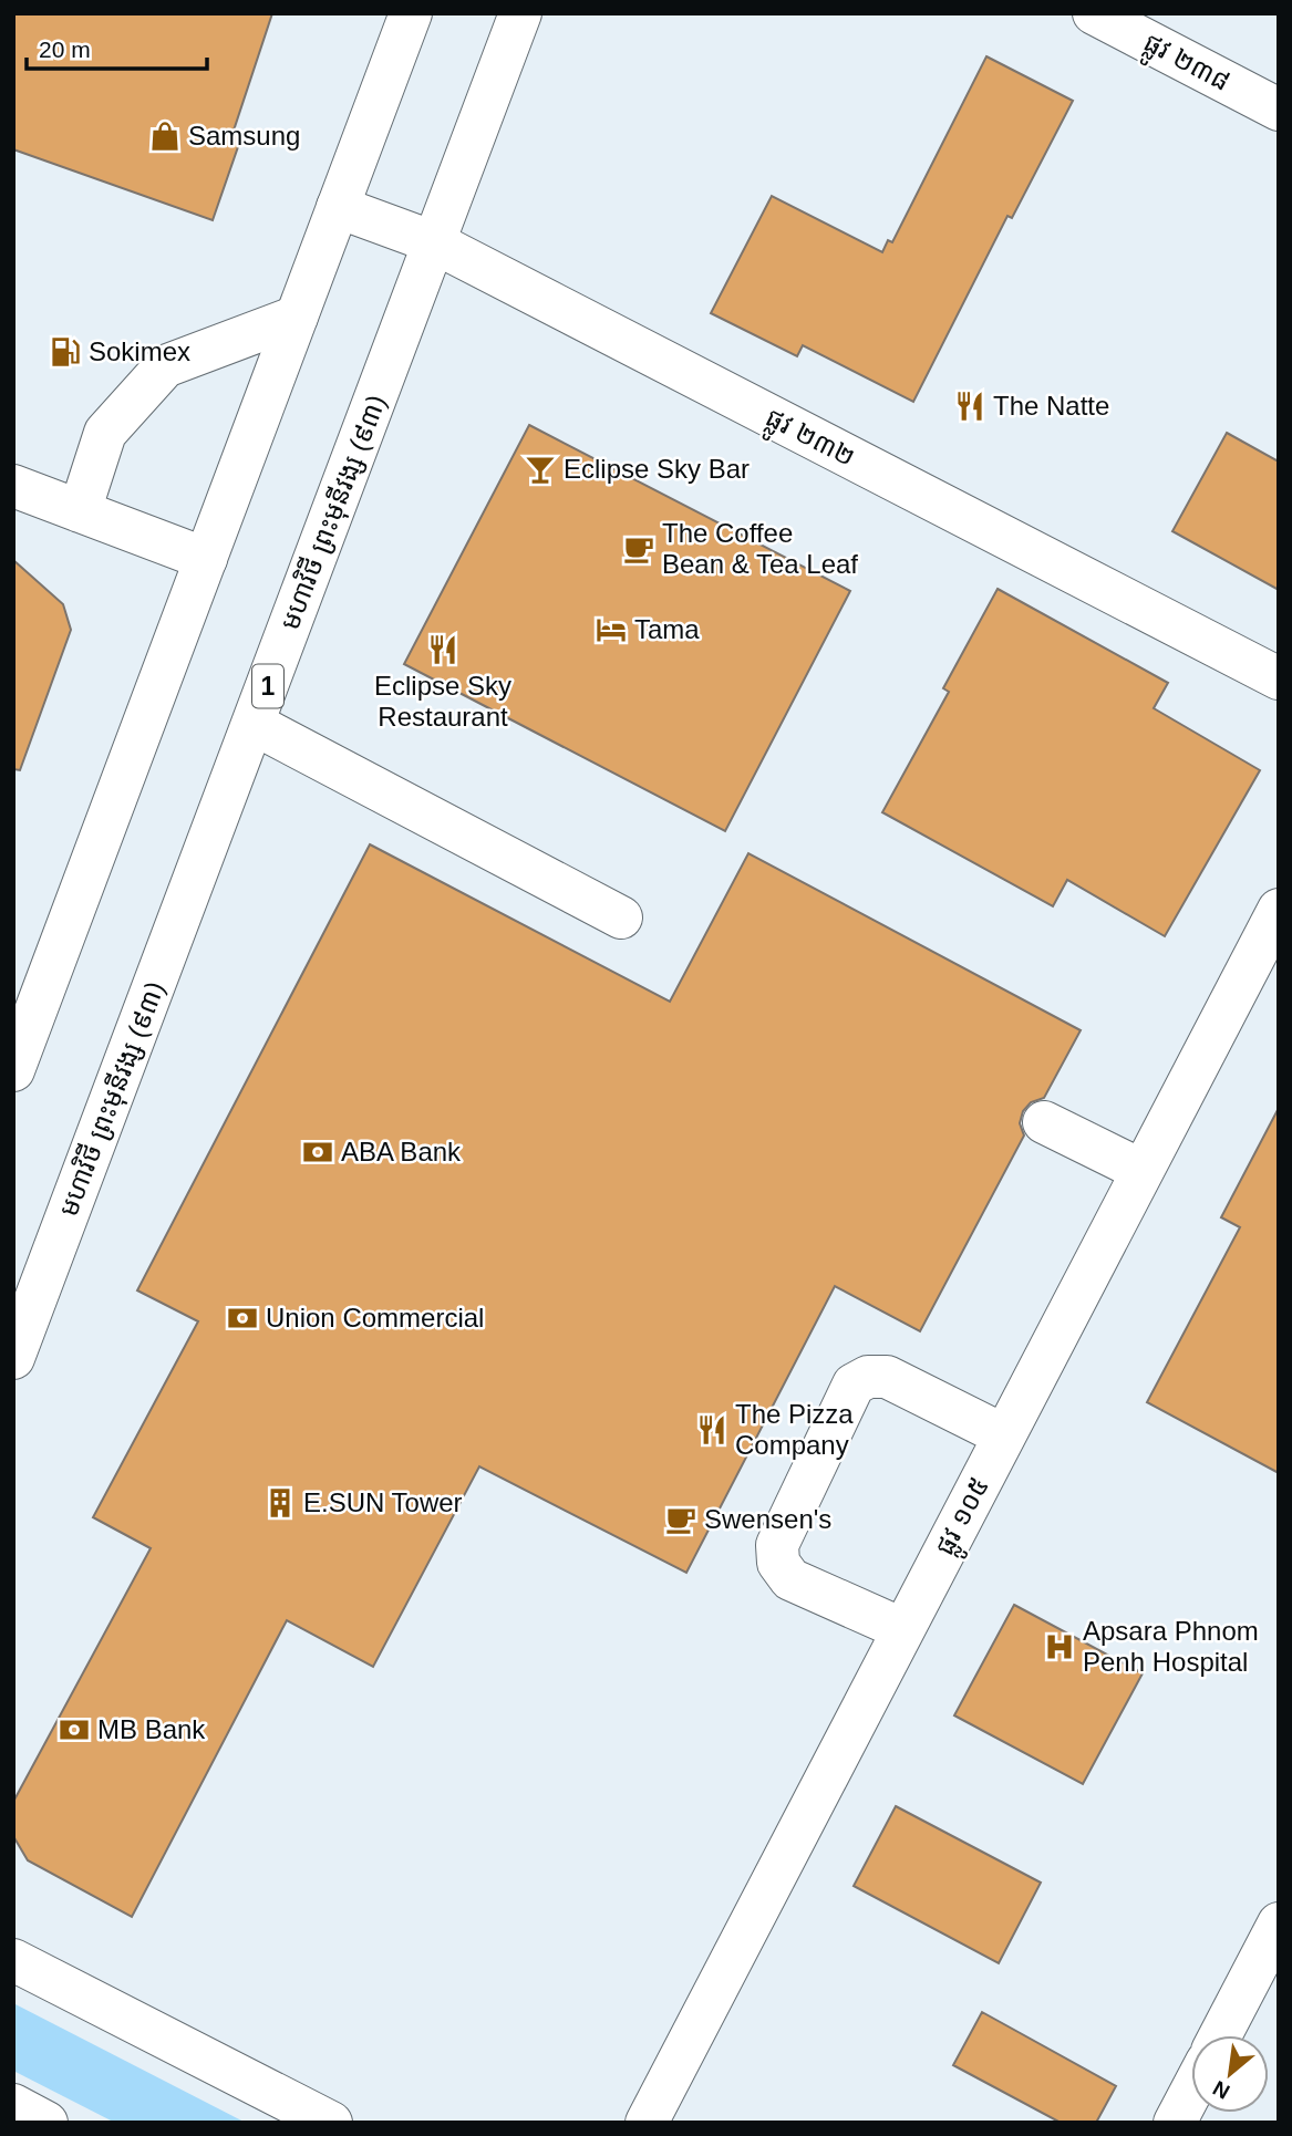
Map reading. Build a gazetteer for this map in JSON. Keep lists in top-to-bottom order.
{
  "streets": {
    "main road": [
      "ផ្លូវ ២៣៨",
      "ផ្លូវ ២៣២",
      "មហាវិថី ព្រះមុនីវង្ស (៩៣)",
      "1",
      "ផ្លូវ ១០៥"
    ]
  },
  "crossings": [
    ["ផ្លូវ ២៣២", "មហាវិថី ព្រះមុនីវង្ស (៩៣)"]
  ],
  "places": {
    "shop": ["Samsung"],
    "fuel station": ["Sokimex"],
    "restaurant": ["The Natte", "Eclipse Sky Restaurant", "The Pizza Company"],
    "bar": ["Eclipse Sky Bar"],
    "cafe": ["The Coffee Bean & Tea Leaf", "Swensen's"],
    "hotel": ["Tama"],
    "bank": ["ABA Bank", "Union Commercial", "MB Bank"],
    "building": ["E.SUN Tower"],
    "hospital": ["Apsara Phnom Penh Hospital"]
  },
  "scale_bar": "20 m",
  "north": "bottom left"
}
